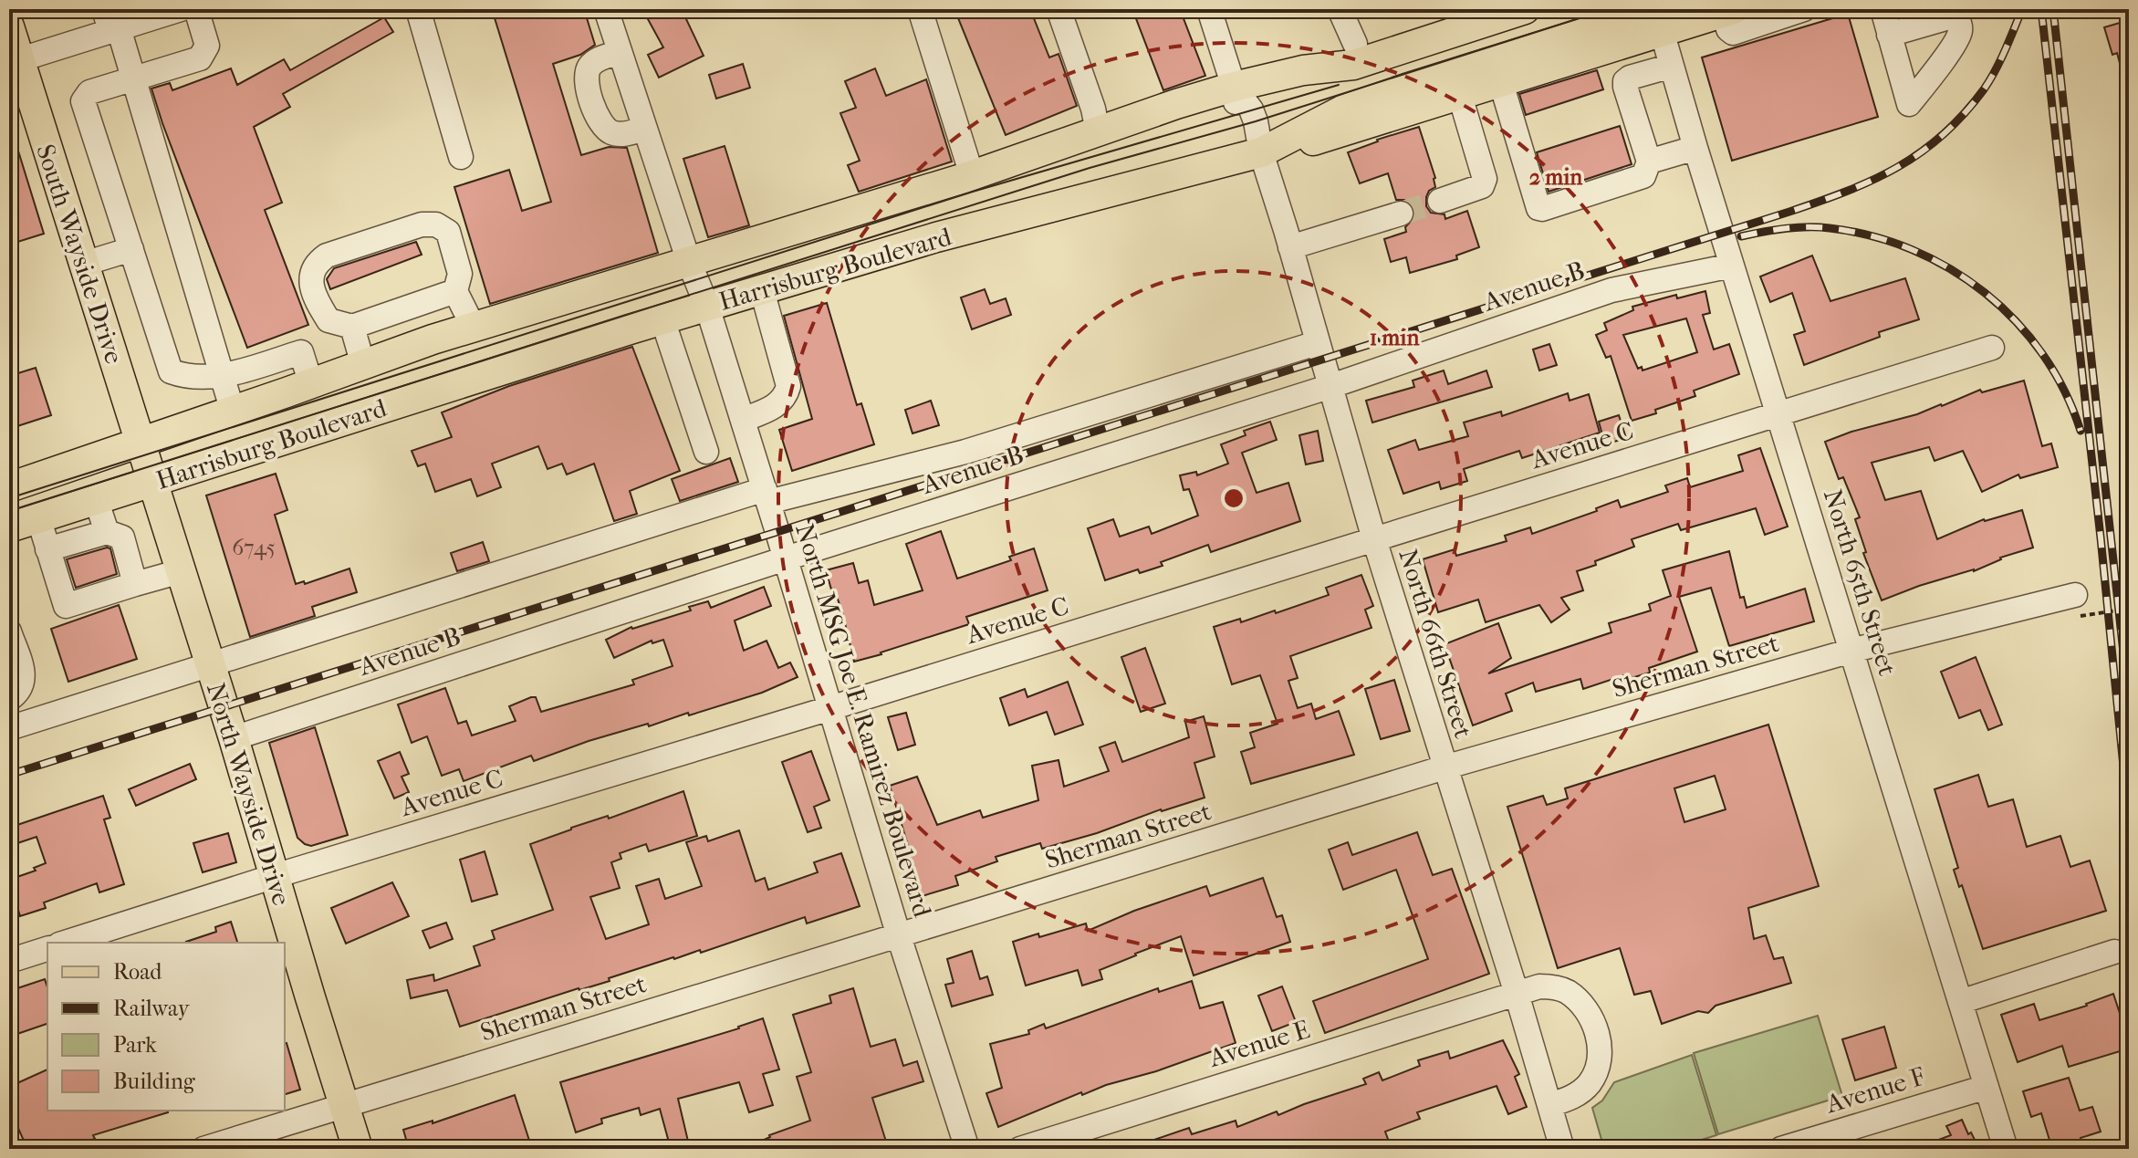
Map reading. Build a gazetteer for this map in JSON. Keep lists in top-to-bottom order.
{
  "streets": {
    "main road": ["South Wayside Drive", "Harrisburg Boulevard", "North Wayside Drive"],
    "street": [
      "Avenue B",
      "Avenue C",
      "North 65th Street",
      "North 66th Street",
      "Sherman Street",
      "North MSG Joe E. Ramirez Boulevard",
      "Avenue E",
      "Avenue F"
    ]
  },
  "crossings": [
    ["South Wayside Drive", "Harrisburg Boulevard"],
    ["South Wayside Drive", "North Wayside Drive"],
    ["Harrisburg Boulevard", "North 65th Street"],
    ["Harrisburg Boulevard", "North 66th Street"],
    ["Harrisburg Boulevard", "North MSG Joe E. Ramirez Boulevard"],
    ["Harrisburg Boulevard", "North Wayside Drive"],
    ["Avenue B", "North 65th Street"],
    ["Avenue B", "North 66th Street"],
    ["Avenue B", "North MSG Joe E. Ramirez Boulevard"],
    ["Avenue B", "North Wayside Drive"],
    ["Avenue C", "North 65th Street"],
    ["Avenue C", "North 66th Street"],
    ["Avenue C", "North MSG Joe E. Ramirez Boulevard"],
    ["Avenue C", "North Wayside Drive"],
    ["North 65th Street", "Sherman Street"],
    ["North 65th Street", "Avenue F"],
    ["North 66th Street", "Sherman Street"],
    ["North 66th Street", "Avenue E"],
    ["Sherman Street", "North MSG Joe E. Ramirez Boulevard"],
    ["Sherman Street", "North Wayside Drive"]
  ],
  "house_numbers": ["6745"],
  "legend": [
    "Road",
    "Railway",
    "Park",
    "Building"
  ],
  "rings": ["2 min", "1 min"]
}
